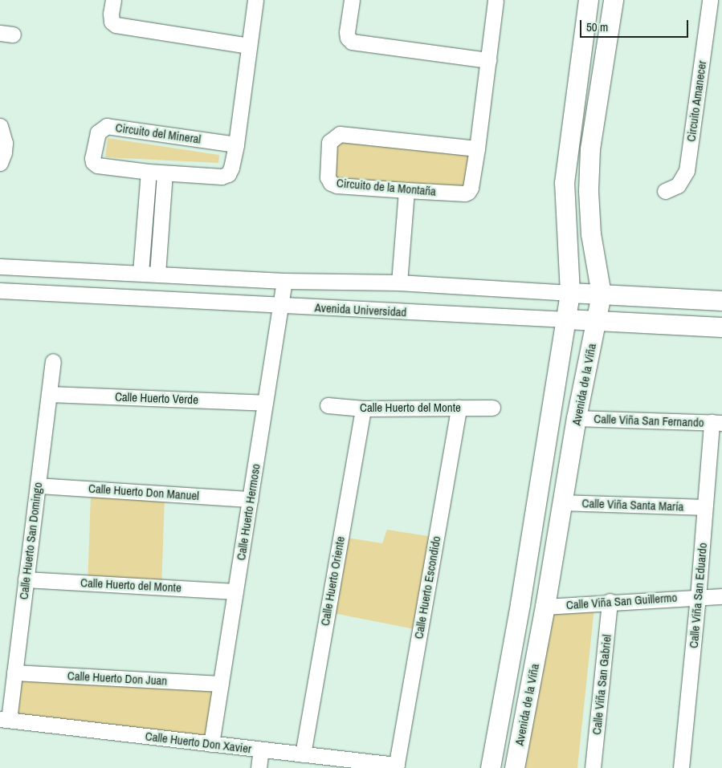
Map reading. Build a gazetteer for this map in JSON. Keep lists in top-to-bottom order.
{
  "streets": {
    "street": [
      "Circuito Amanecer",
      "Circuito del Mineral",
      "Circuito de la Montaña",
      "Avenida Universidad",
      "Avenida de la Viña",
      "Calle Huerto Verde",
      "Calle Huerto del Monte",
      "Calle Viña San Fernando",
      "Calle Huerto Don Manuel",
      "Calle Viña Santa María",
      "Calle Huerto Hermoso",
      "Calle Huerto San Domingo",
      "Calle Huerto Oriente",
      "Calle Huerto Escondido",
      "Calle Viña San Eduardo",
      "Calle Viña San Guillermo",
      "Calle Huerto Don Juan",
      "Calle Viña San Gabriel",
      "Calle Huerto Don Xavier"
    ]
  },
  "crossings": [
    ["Avenida Universidad", "Avenida de la Viña"],
    ["Avenida Universidad", "Calle Huerto Hermoso"],
    ["Avenida de la Viña", "Calle Viña San Fernando"],
    ["Avenida de la Viña", "Calle Viña Santa María"],
    ["Avenida de la Viña", "Calle Viña San Guillermo"],
    ["Calle Huerto Verde", "Calle Huerto Hermoso"],
    ["Calle Huerto Verde", "Calle Huerto San Domingo"],
    ["Calle Huerto del Monte", "Calle Huerto Hermoso"],
    ["Calle Huerto del Monte", "Calle Huerto San Domingo"],
    ["Calle Huerto del Monte", "Calle Huerto Oriente"],
    ["Calle Huerto del Monte", "Calle Huerto Escondido"],
    ["Calle Viña San Fernando", "Calle Viña San Eduardo"],
    ["Calle Huerto Don Manuel", "Calle Huerto Hermoso"],
    ["Calle Huerto Don Manuel", "Calle Huerto San Domingo"],
    ["Calle Viña Santa María", "Calle Viña San Eduardo"],
    ["Calle Huerto Hermoso", "Calle Huerto Don Juan"],
    ["Calle Huerto Hermoso", "Calle Huerto Don Xavier"],
    ["Calle Huerto San Domingo", "Calle Huerto Don Juan"],
    ["Calle Huerto San Domingo", "Calle Huerto Don Xavier"],
    ["Calle Huerto Oriente", "Calle Huerto Don Xavier"],
    ["Calle Huerto Escondido", "Calle Huerto Don Xavier"],
    ["Calle Viña San Eduardo", "Calle Viña San Guillermo"],
    ["Calle Viña San Guillermo", "Calle Viña San Gabriel"]
  ],
  "scale_bar": "50 m"
}
